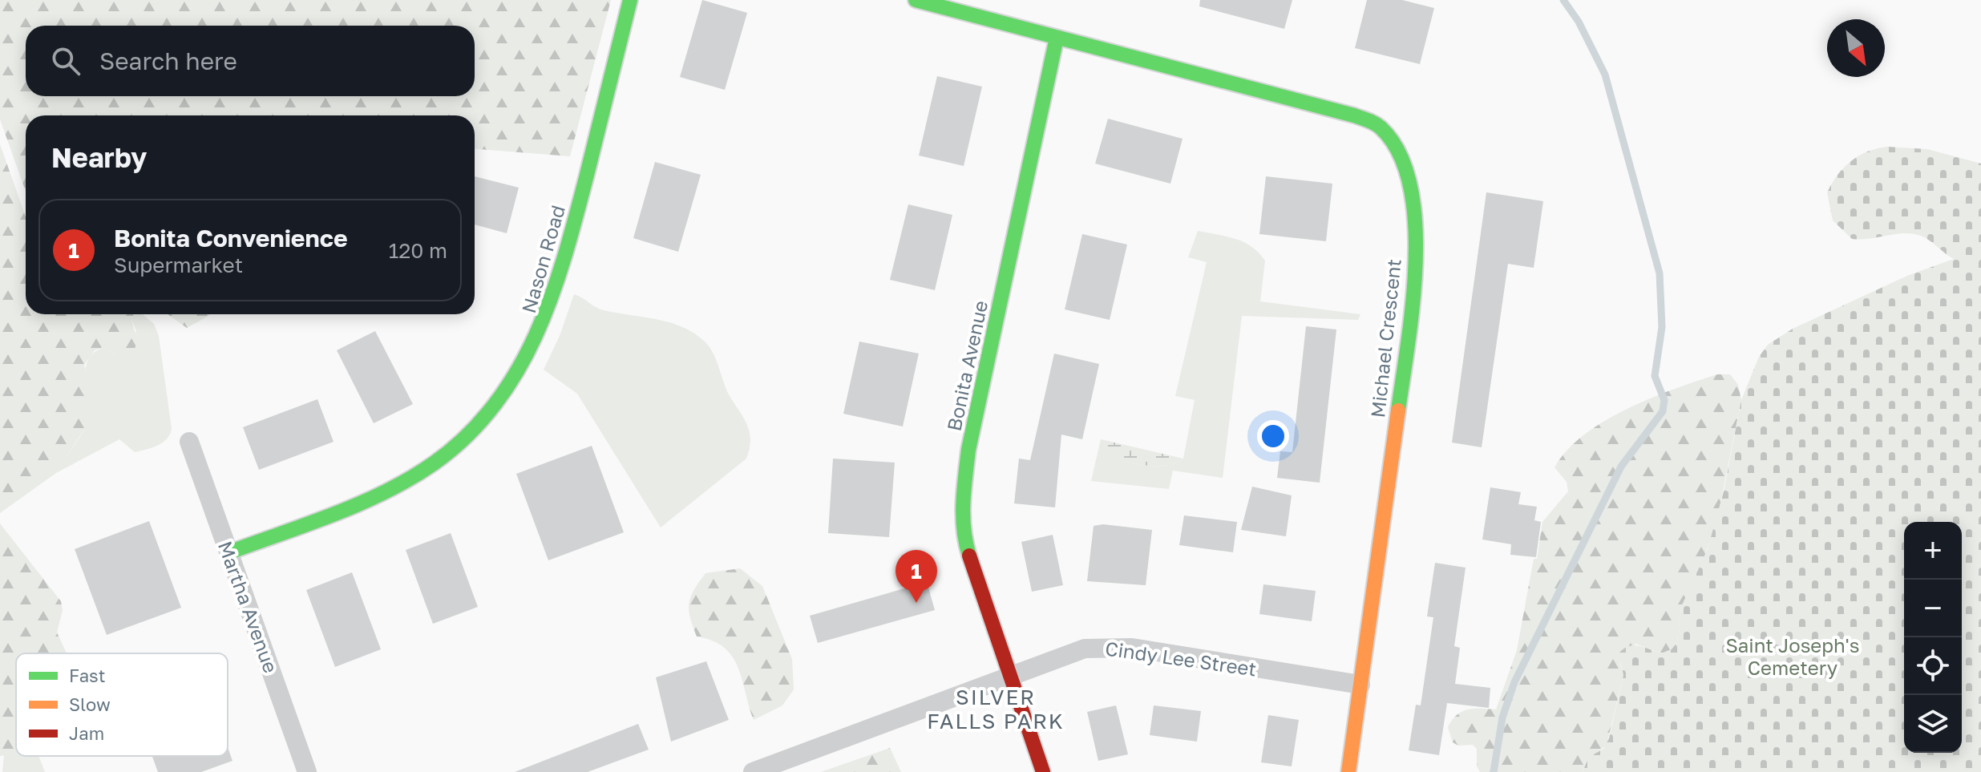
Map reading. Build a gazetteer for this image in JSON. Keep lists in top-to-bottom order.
{
  "streets": {
    "street": [
      "Nason Road",
      "Michael Crescent",
      "Bonita Avenue",
      "Martha Avenue",
      "Cindy Lee Street"
    ]
  },
  "crossings": [
    ["Nason Road", "Martha Avenue"],
    ["Michael Crescent", "Bonita Avenue"],
    ["Michael Crescent", "Cindy Lee Street"],
    ["Bonita Avenue", "Cindy Lee Street"]
  ],
  "districts": ["SILVER FALLS PARK"],
  "parks": ["Saint Joseph's Cemetery"],
  "legend": ["Fast", "Slow", "Jam"],
  "north": "bottom right",
  "page": {
    "search": "Search here",
    "heading": "Nearby",
    "list": [
      {
        "mark": "1",
        "name": "Bonita Convenience",
        "note": "Supermarket",
        "value": "120 m"
      }
    ],
    "map_buttons": ["+", "−"],
    "pins": "1"
  }
}
